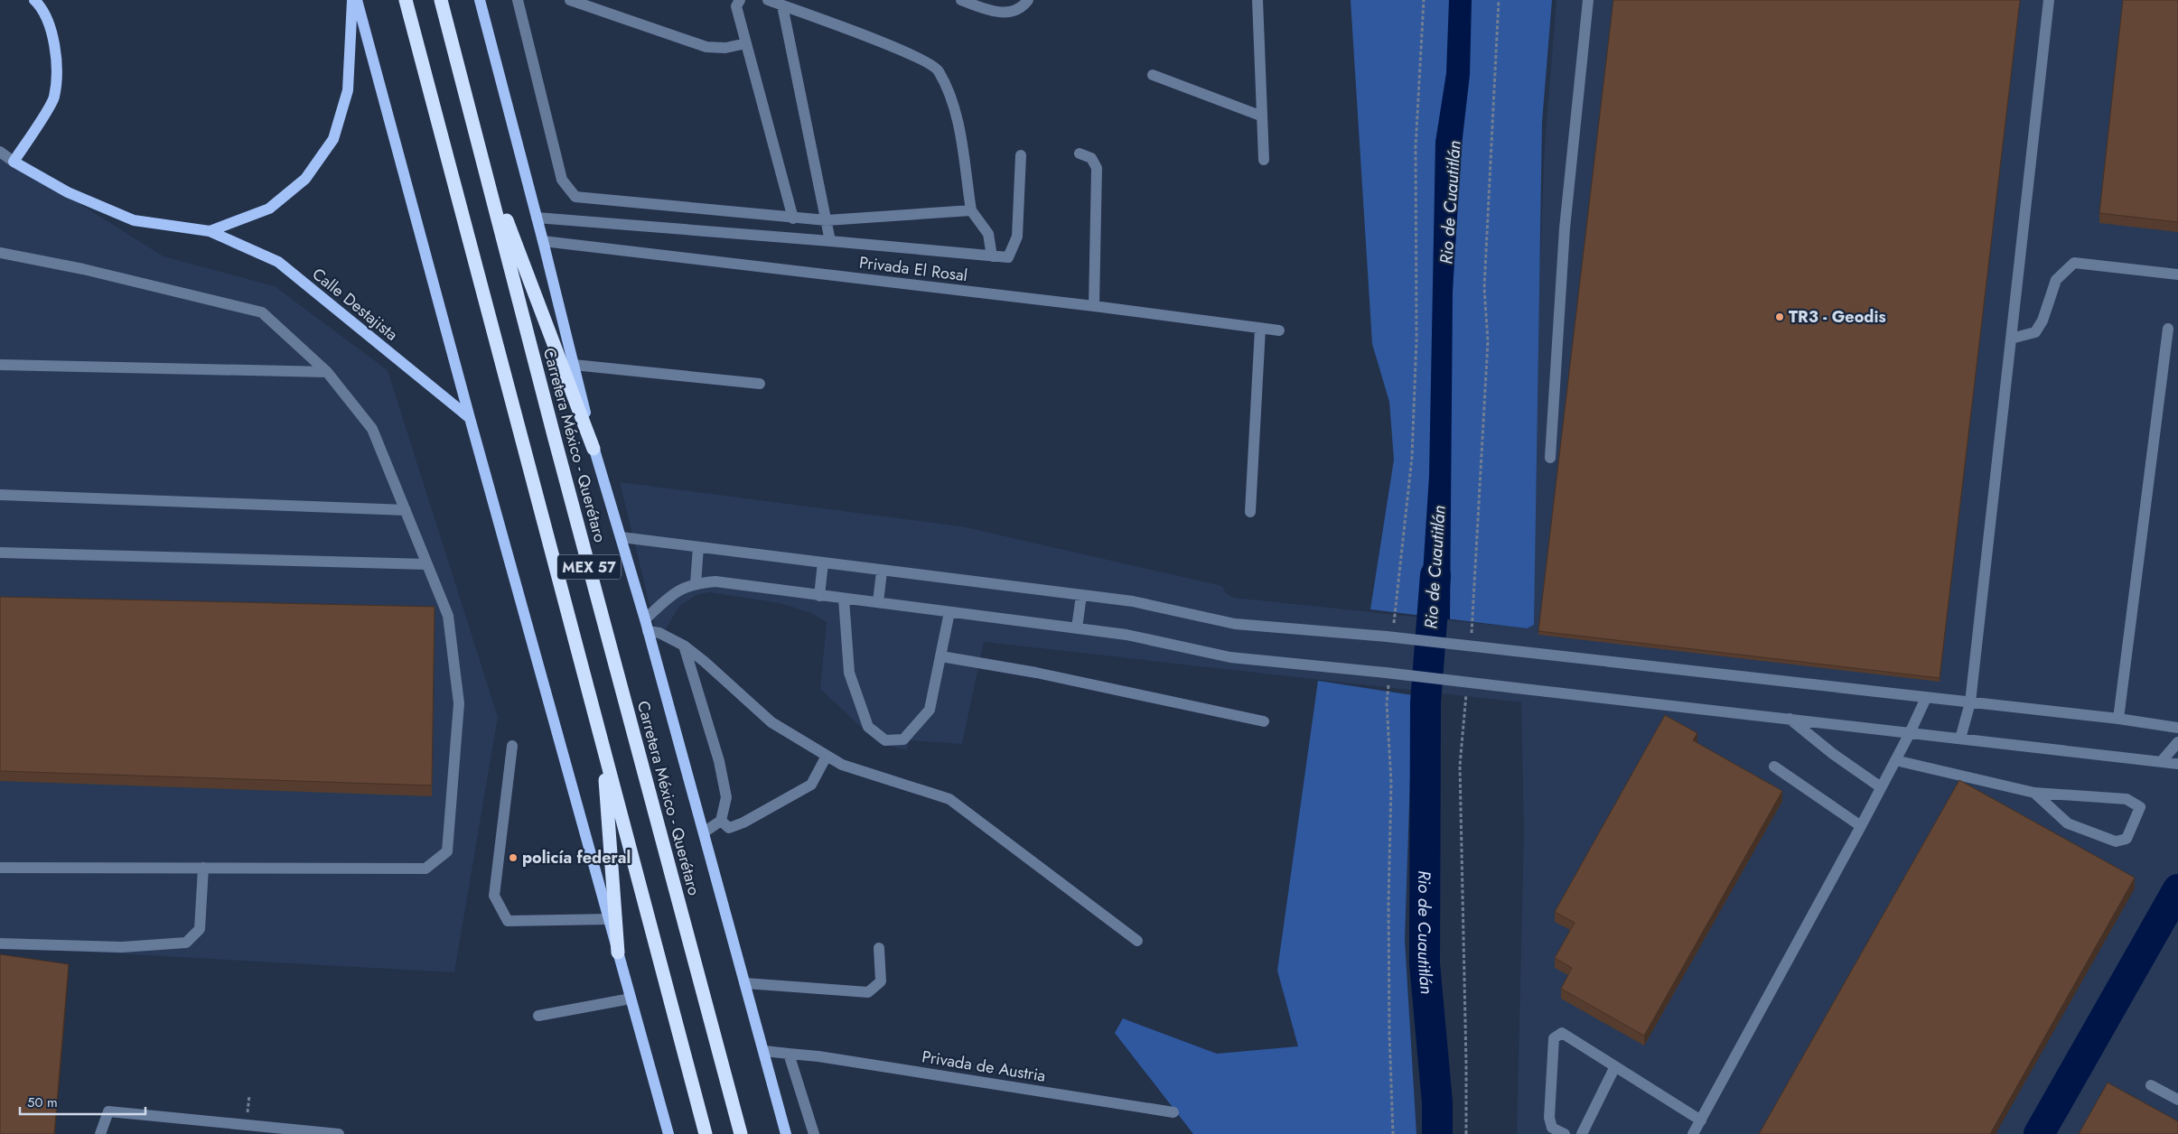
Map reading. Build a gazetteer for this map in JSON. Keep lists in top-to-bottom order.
{
  "streets": {
    "highway": ["Carretera México - Querétaro", "MEX 57"],
    "main road": ["Calle Destajista"],
    "street": ["Privada El Rosal", "Privada de Austria"]
  },
  "water": ["Rio de Cuautitlán"],
  "places": ["TR3 - Geodis", "policía federal"],
  "scale_bar": "50 m"
}
